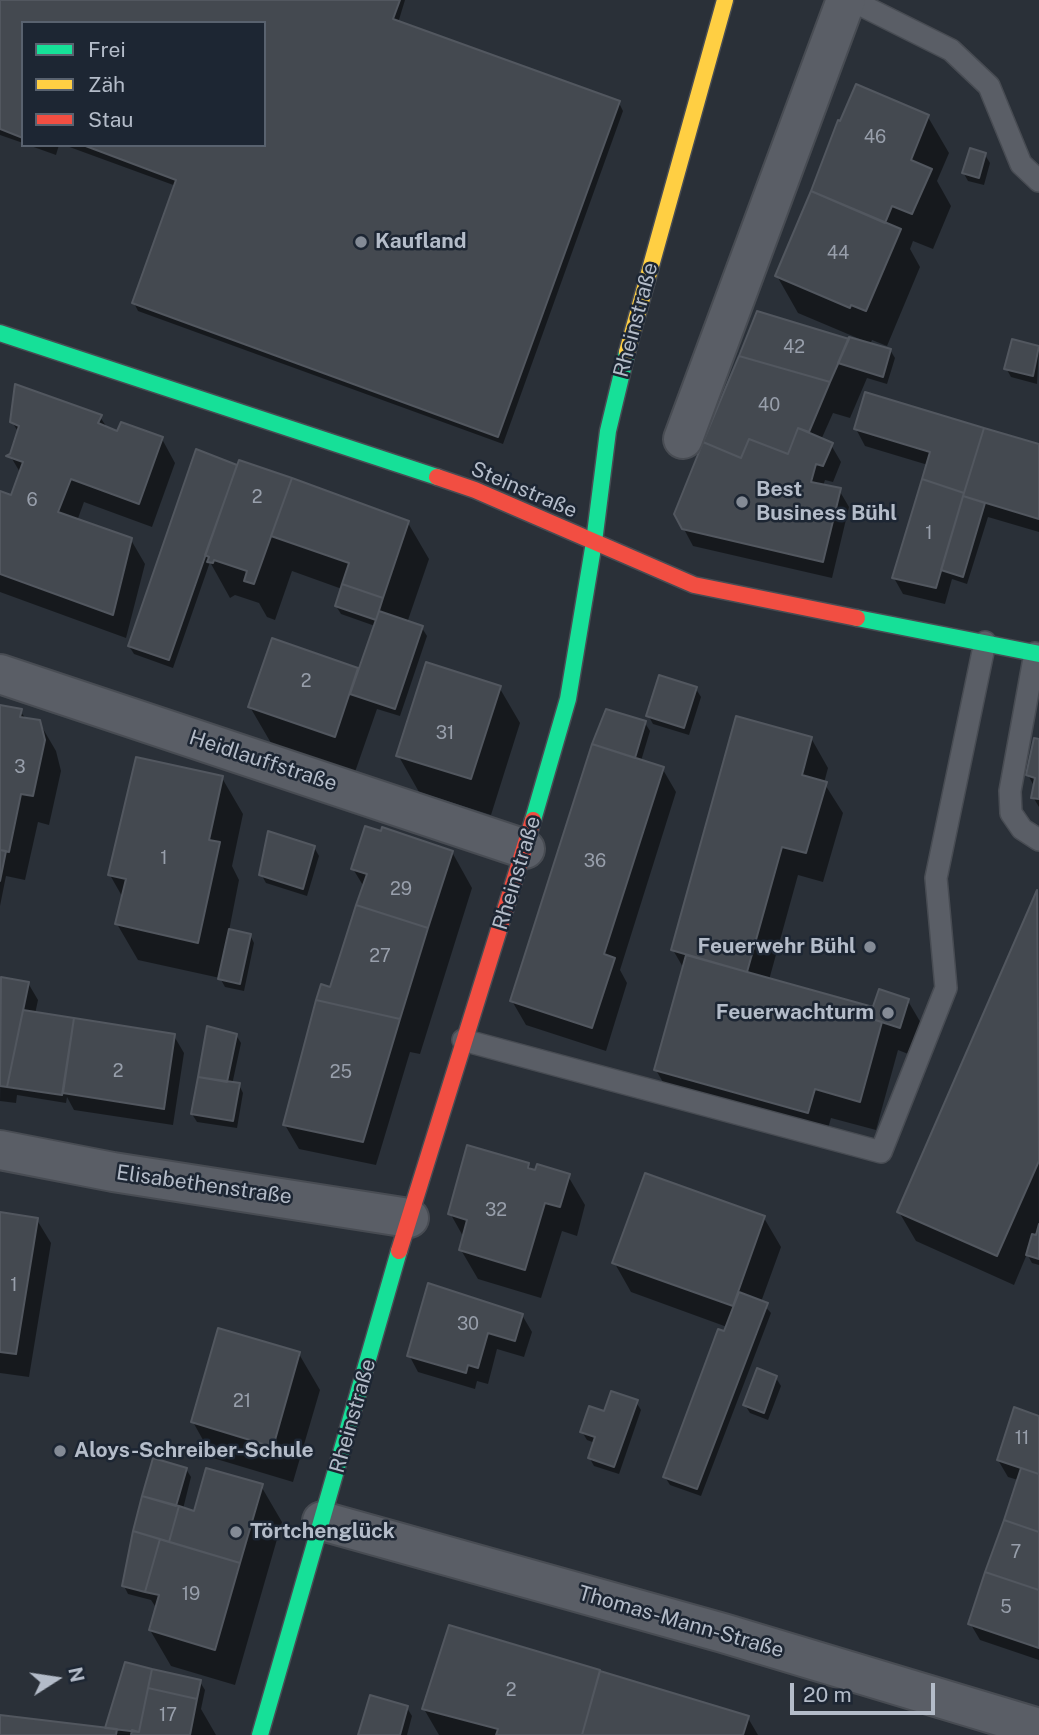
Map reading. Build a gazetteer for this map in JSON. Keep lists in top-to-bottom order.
{
  "streets": {
    "street": [
      "Rheinstraße",
      "Steinstraße",
      "Heidlauffstraße",
      "Elisabethenstraße",
      "Thomas-Mann-Straße"
    ]
  },
  "crossings": [
    ["Rheinstraße", "Steinstraße"],
    ["Rheinstraße", "Heidlauffstraße"],
    ["Rheinstraße", "Elisabethenstraße"],
    ["Rheinstraße", "Thomas-Mann-Straße"]
  ],
  "places": [
    "Kaufland",
    "Best Business Bühl",
    "Feuerwehr Bühl",
    "Feuerwachturm",
    "Aloys-Schreiber-Schule",
    "Törtchenglück"
  ],
  "house_numbers": [
    "46",
    "44",
    "42",
    "40",
    "2",
    "6",
    "1",
    "2",
    "31",
    "3",
    "1",
    "36",
    "29",
    "27",
    "2",
    "25",
    "32",
    "1",
    "30",
    "21",
    "11",
    "7",
    "19",
    "5",
    "2",
    "17"
  ],
  "legend": ["Frei", "Zäh", "Stau"],
  "scale_bar": "20 m",
  "north": "right"
}
